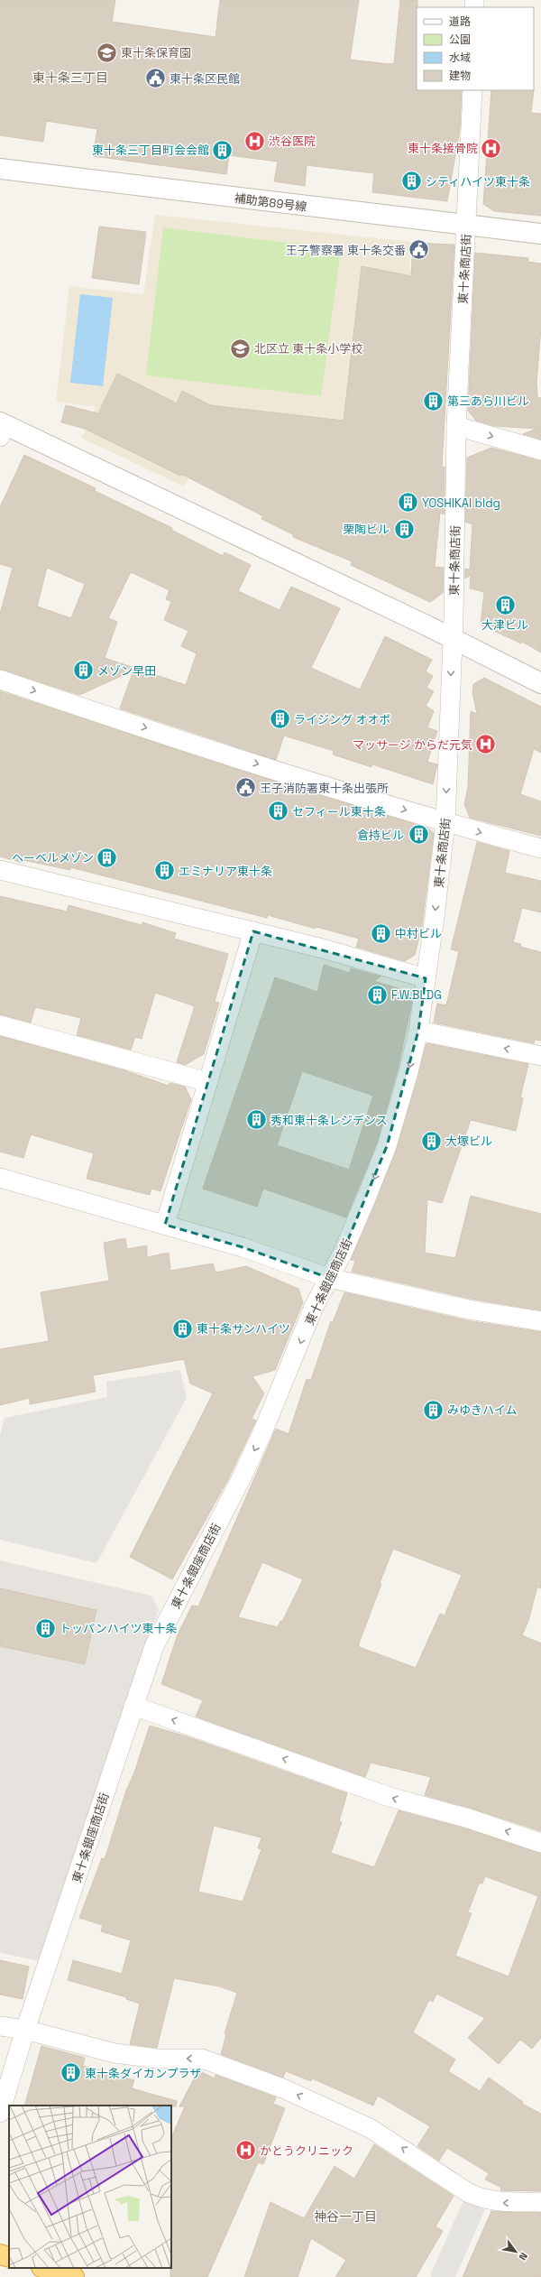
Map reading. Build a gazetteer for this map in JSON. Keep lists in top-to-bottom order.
{
  "streets": {
    "street": ["補助第89号線", "東十条商店街", "東十条銀座商店街"]
  },
  "crossings": [
    ["補助第89号線", "東十条商店街"],
    ["東十条商店街", "東十条銀座商店街"]
  ],
  "one_way": ["東十条商店街", "東十条銀座商店街"],
  "districts": ["東十条三丁目", "神谷一丁目"],
  "places": {
    "school or university": ["東十条保育園", "北区立 東十条小学校"],
    "public building": ["東十条区民館", "王子警察署 東十条交番", "王子消防署東十条出張所"],
    "hospital": [
      "渋谷医院",
      "東十条接骨院",
      "マッサージ からだ元気",
      "かとうクリニック"
    ],
    "building": [
      "東十条三丁目町会会館",
      "シティハイツ東十条",
      "第三あら川ビル",
      "YOSHIKAI bldg",
      "栗陶ビル",
      "大津ビル",
      "メゾン早田",
      "ライジング オオボ",
      "セフィール東十条",
      "倉持ビル",
      "ヘーベルメゾン",
      "エミナリア東十条",
      "中村ビル",
      "F.W.BLDG",
      "秀和東十条レジデンス",
      "大塚ビル",
      "東十条サンハイツ",
      "みゆきハイム",
      "トッパンハイツ東十条",
      "東十条ダイカンプラザ"
    ]
  },
  "legend": [
    "道路",
    "公園",
    "水域",
    "建物"
  ],
  "north": "bottom right"
}
